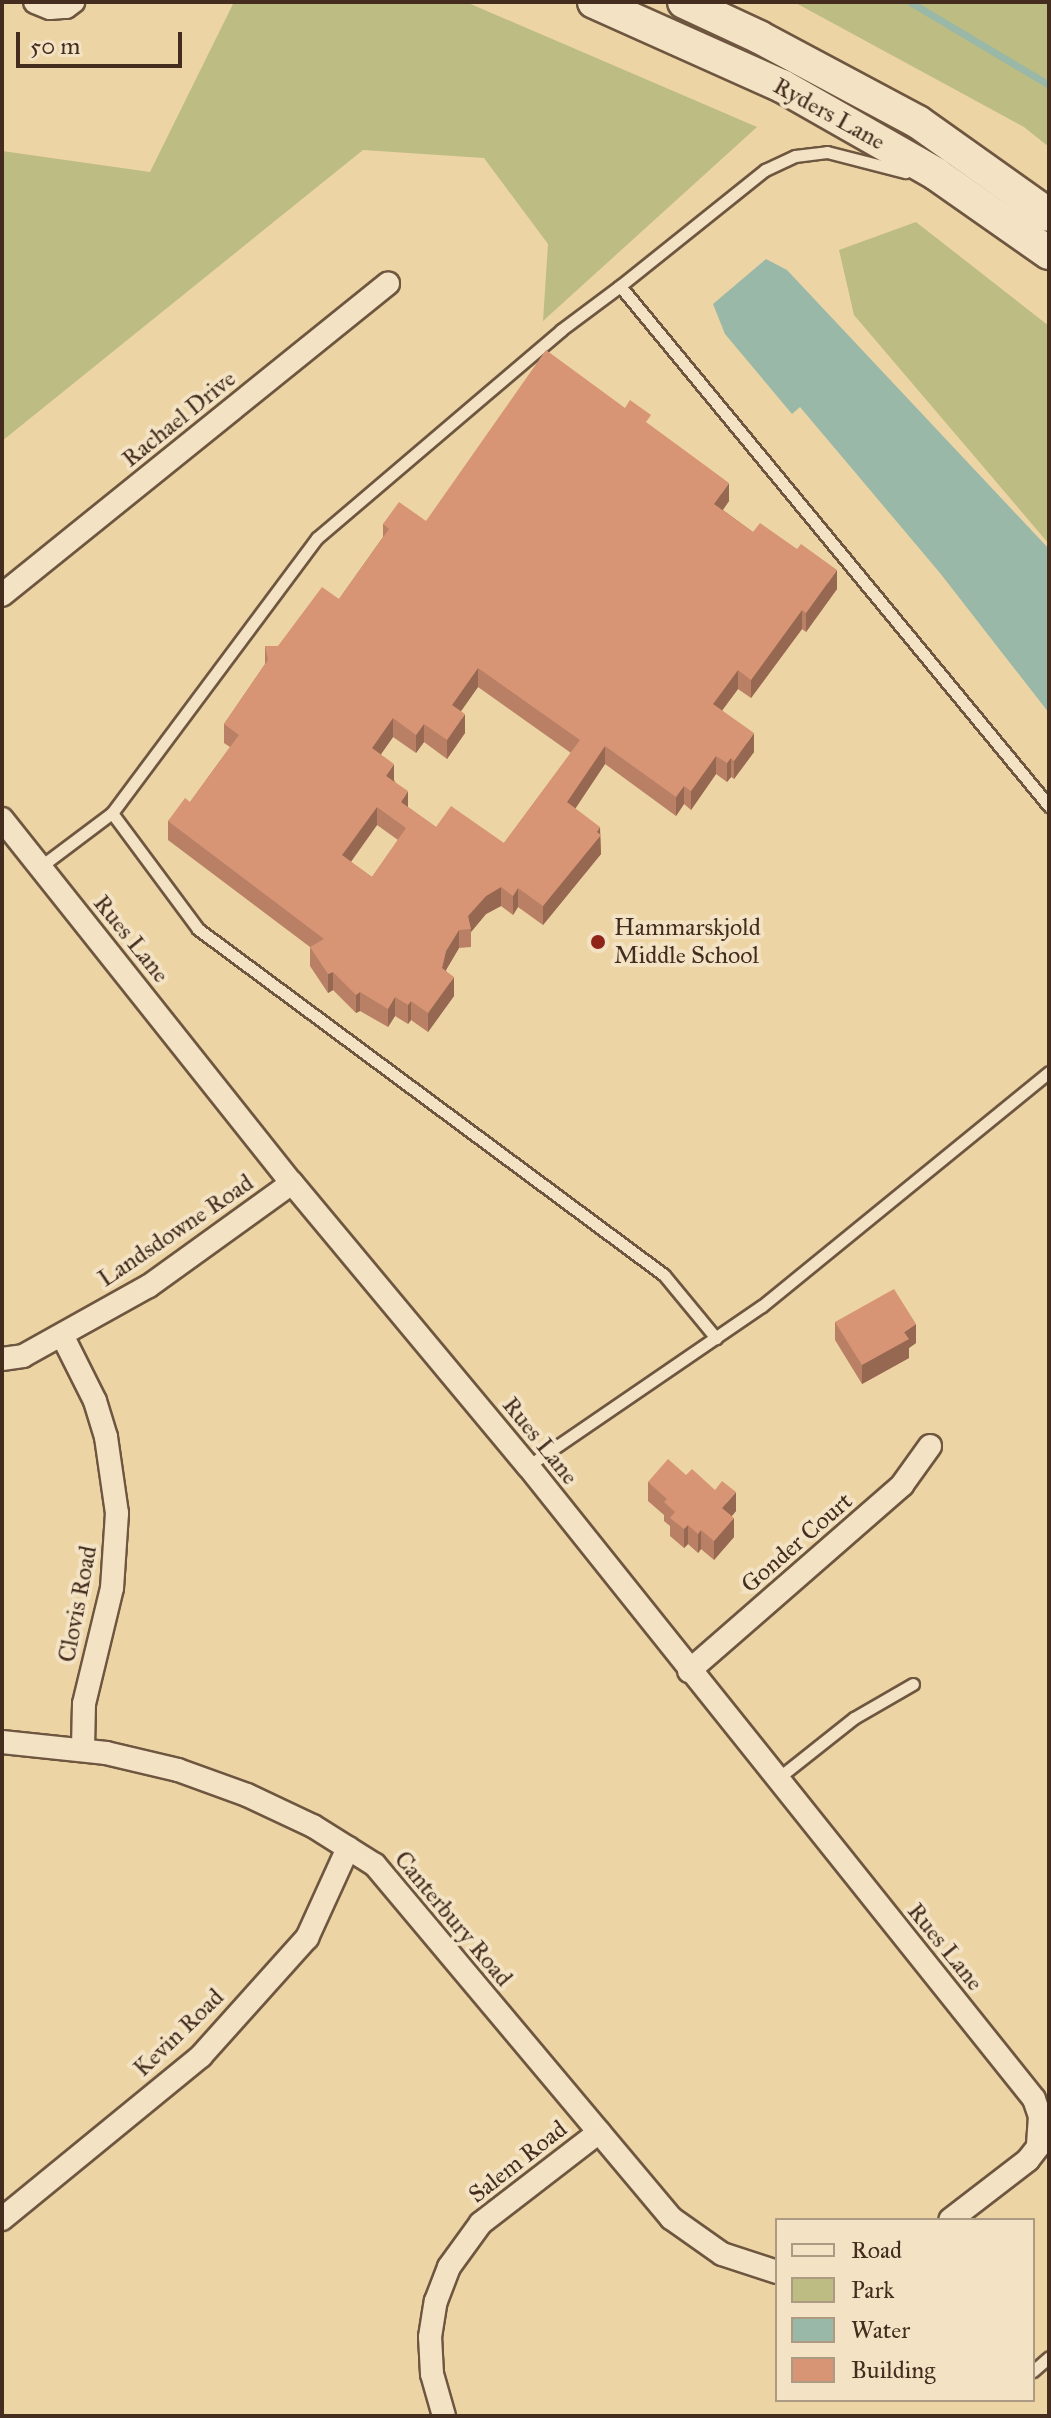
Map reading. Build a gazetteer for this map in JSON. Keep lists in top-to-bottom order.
{
  "streets": {
    "main road": ["Ryders Lane"],
    "street": [
      "Rachael Drive",
      "Rues Lane",
      "Landsdowne Road",
      "Gonder Court",
      "Clovis Road",
      "Canterbury Road",
      "Kevin Road",
      "Salem Road"
    ]
  },
  "crossings": [
    ["Rues Lane", "Landsdowne Road"],
    ["Rues Lane", "Gonder Court"],
    ["Landsdowne Road", "Clovis Road"],
    ["Clovis Road", "Canterbury Road"],
    ["Canterbury Road", "Kevin Road"],
    ["Canterbury Road", "Salem Road"]
  ],
  "places": ["Hammarskjold Middle School"],
  "legend": [
    "Road",
    "Park",
    "Water",
    "Building"
  ],
  "scale_bar": "50 m"
}
